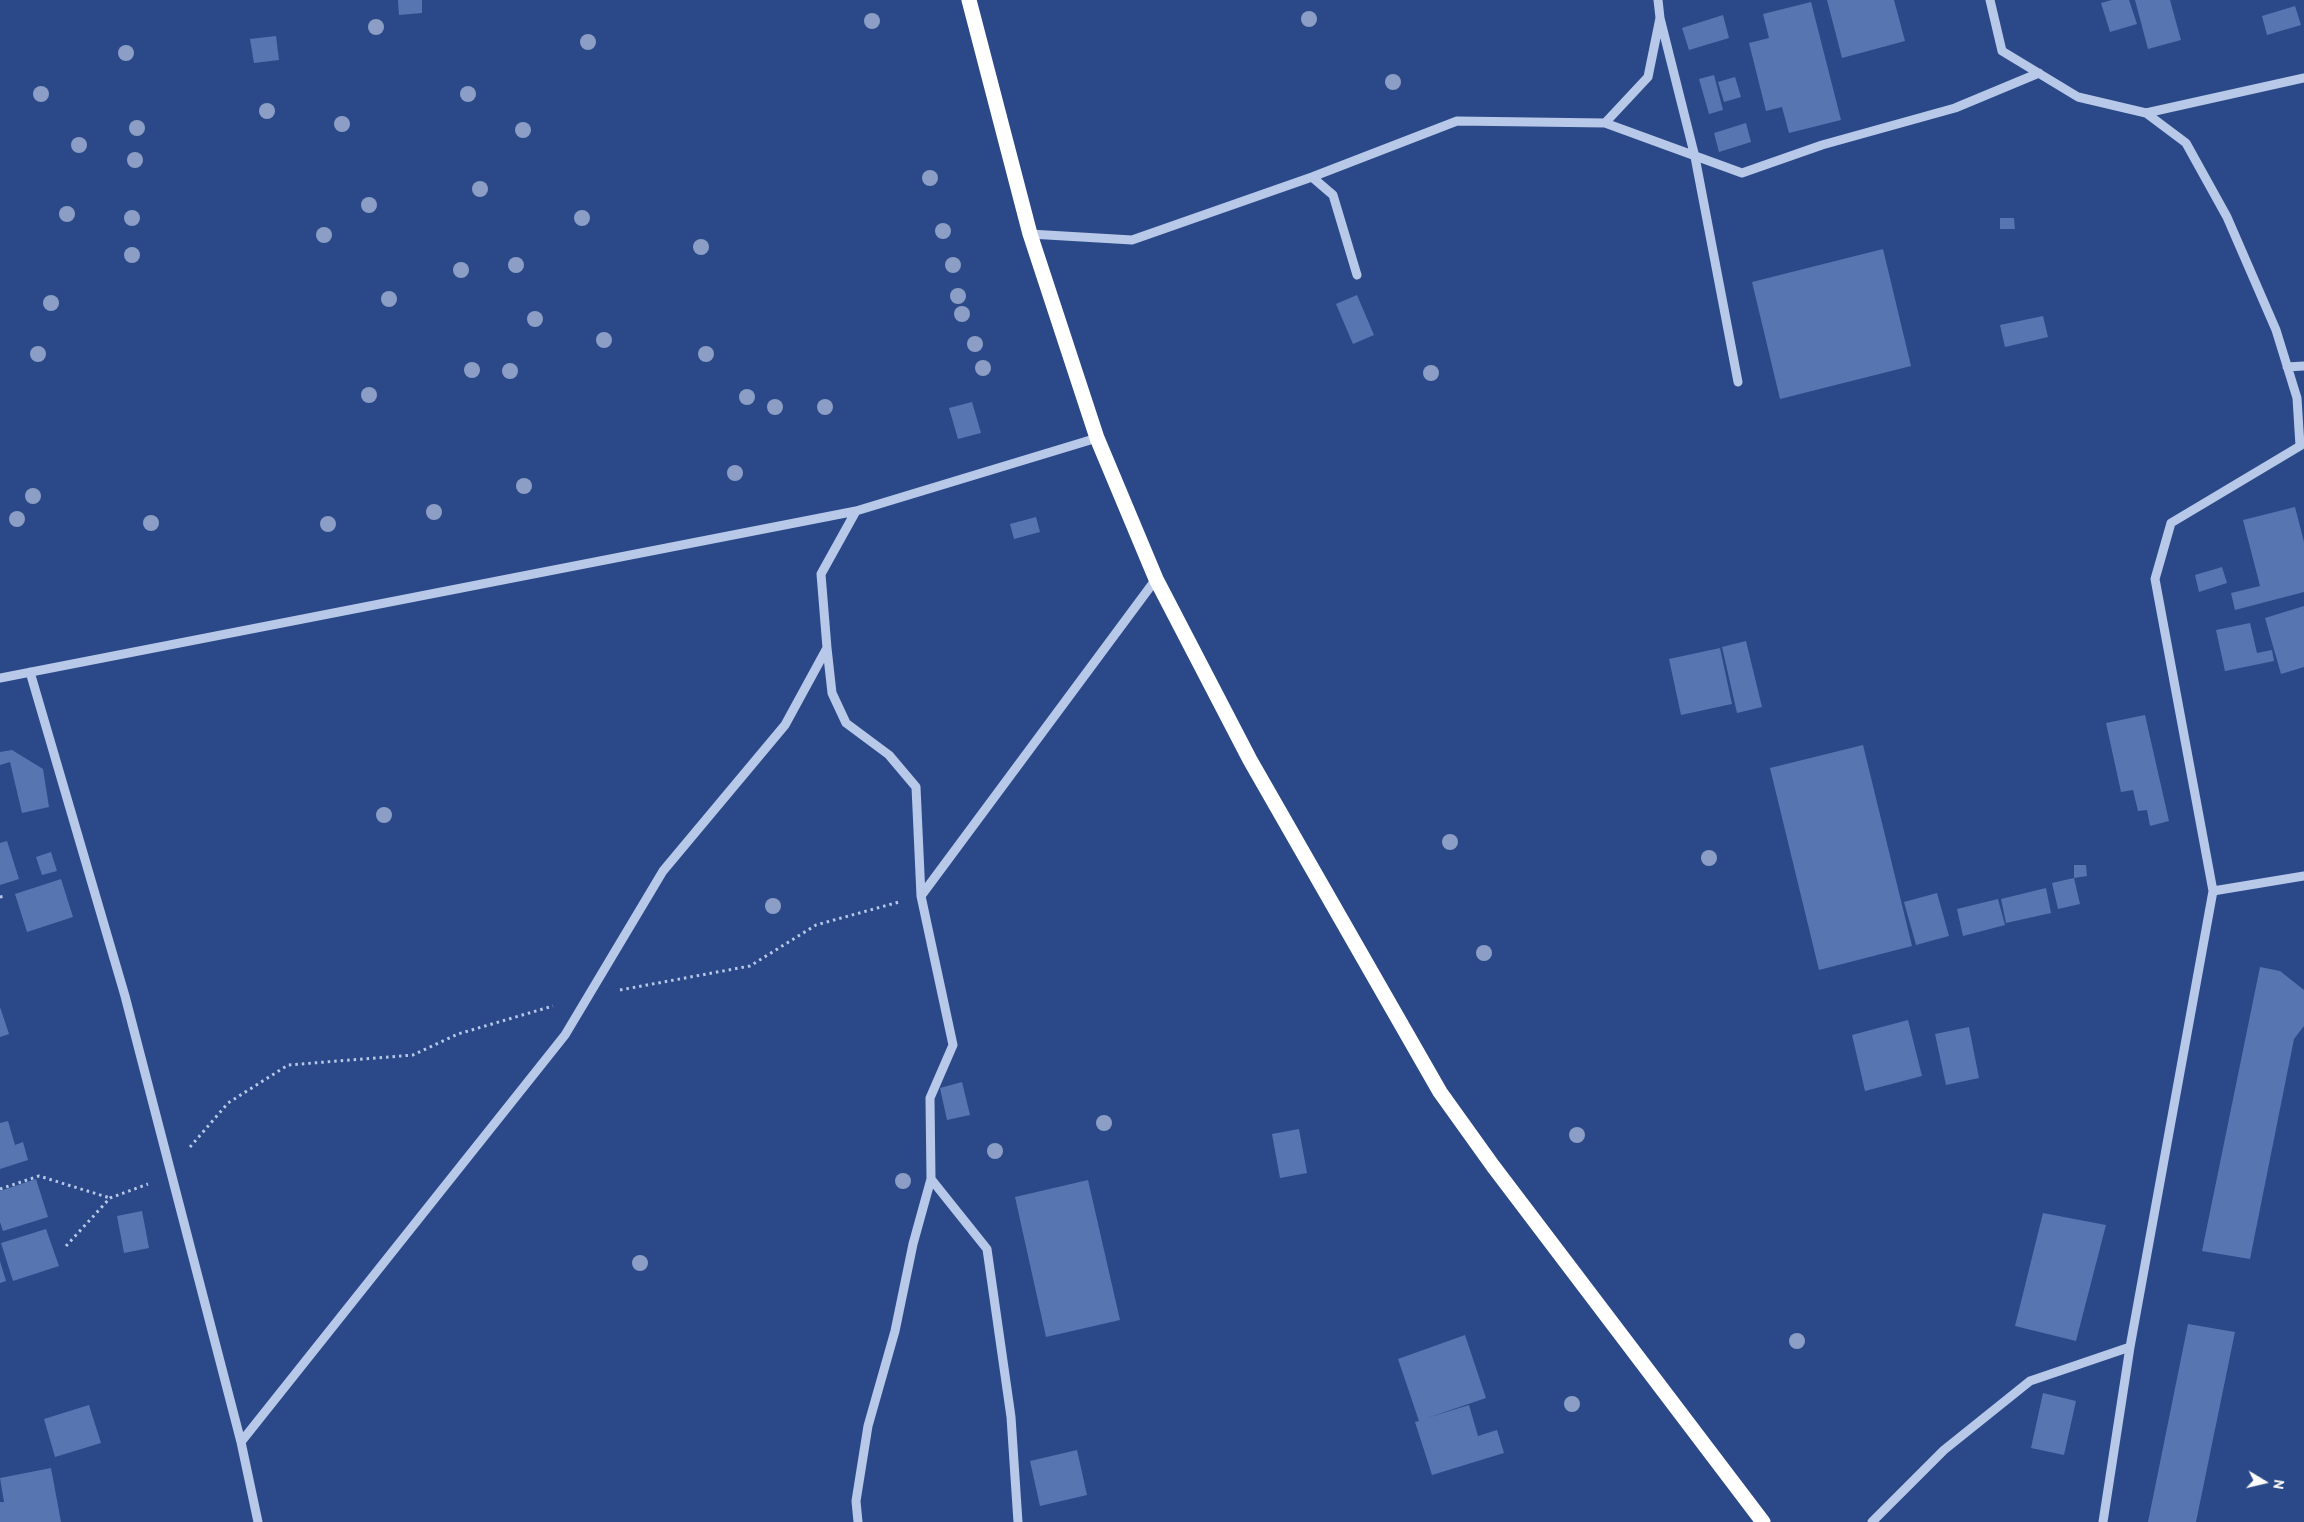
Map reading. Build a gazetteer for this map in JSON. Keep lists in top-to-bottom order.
{
  "north": "right"
}
